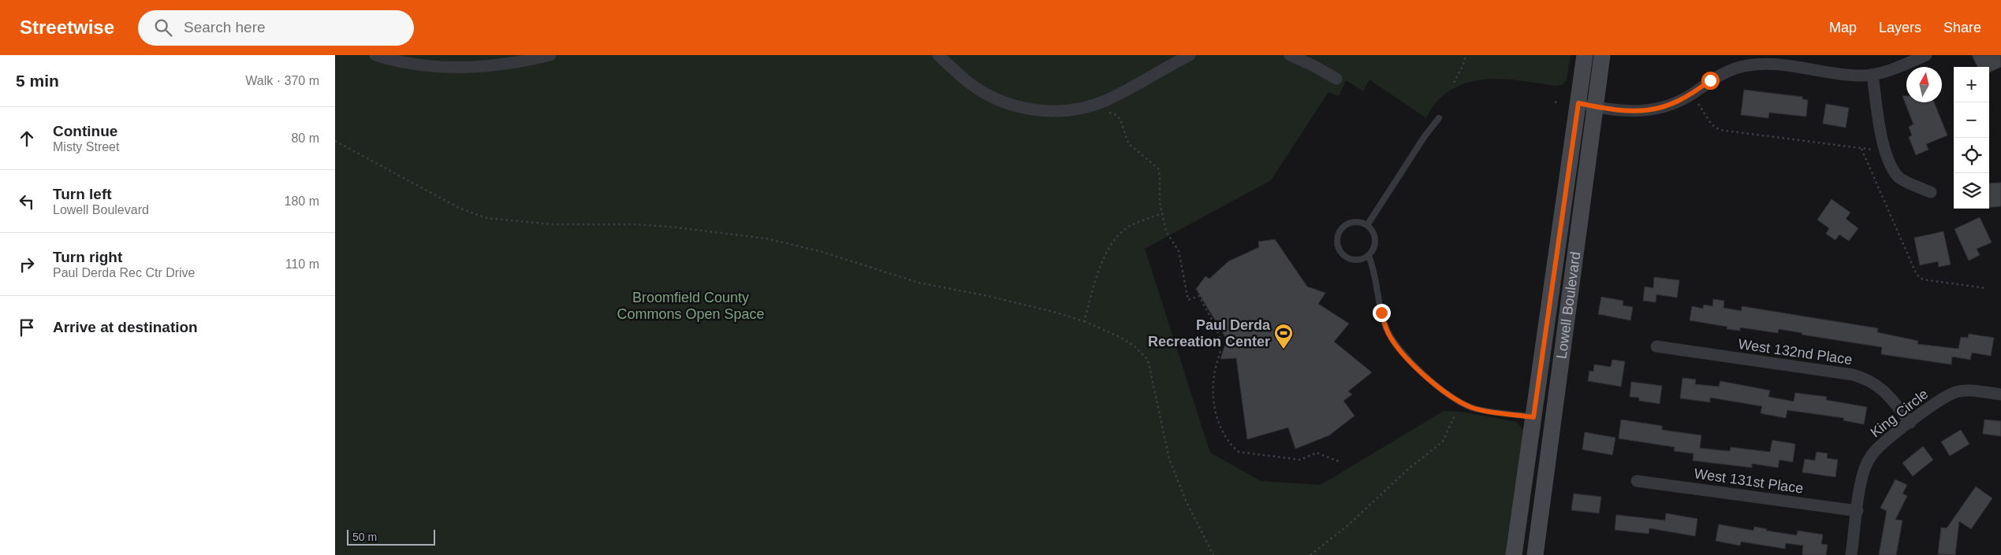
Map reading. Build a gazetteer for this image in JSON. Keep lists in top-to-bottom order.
{
  "streets": {
    "main road": ["Lowell Boulevard"],
    "street": ["West 132nd Place", "King Circle", "West 131st Place"]
  },
  "crossings": [
    ["West 132nd Place", "King Circle"],
    ["King Circle", "West 131st Place"]
  ],
  "parks": ["Broomfield County Commons Open Space"],
  "places": {
    "sports": ["Paul Derda Recreation Center"]
  },
  "scale_bar": "50 m",
  "north": "top",
  "page": {
    "header": "Streetwise",
    "search": "Search here",
    "nav": ["Map", "Layers", "Share"],
    "heading": ["5 min", "Walk · 370 m"],
    "map_buttons": ["+", "−"],
    "list": [
      ["Continue", "Misty Street", "80 m"],
      ["Turn left", "Lowell Boulevard", "180 m"],
      ["Turn right", "Paul Derda Rec Ctr Drive", "110 m"],
      "Arrive at destination"
    ],
    "scale": "50 m"
  }
}
